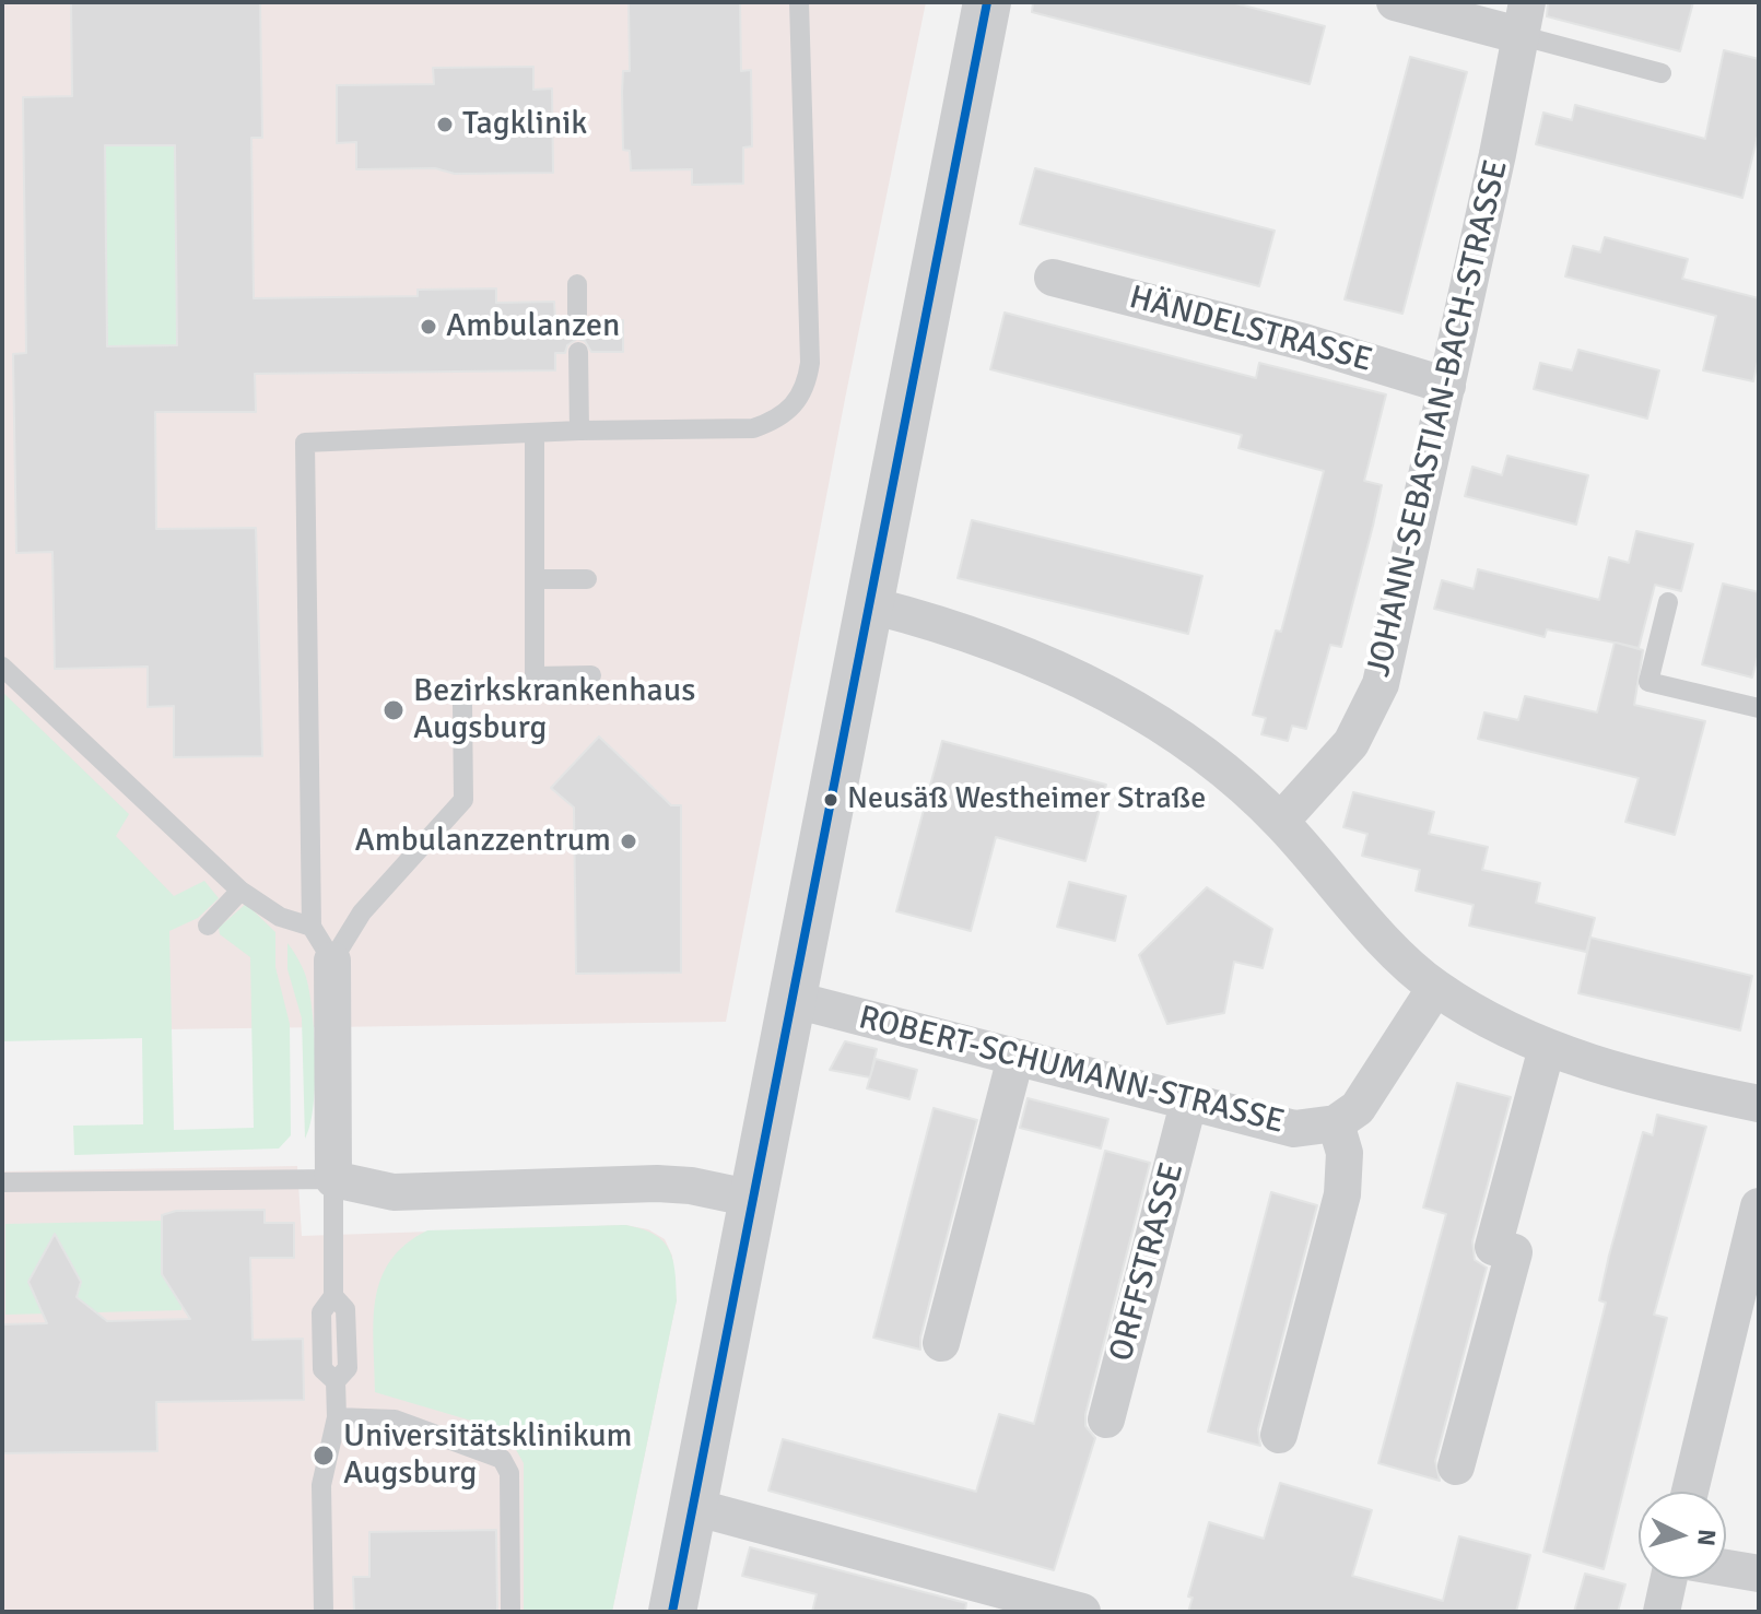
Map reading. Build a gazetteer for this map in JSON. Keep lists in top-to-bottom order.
{
  "streets": {
    "street": [
      "HÄNDELSTRASSE",
      "JOHANN-SEBASTIAN-BACH-STRASSE",
      "ROBERT-SCHUMANN-STRASSE",
      "ORFFSTRASSE"
    ]
  },
  "crossings": [
    ["HÄNDELSTRASSE", "JOHANN-SEBASTIAN-BACH-STRASSE"],
    ["ROBERT-SCHUMANN-STRASSE", "ORFFSTRASSE"]
  ],
  "places": [
    "Tagklinik",
    "Ambulanzen",
    "Bezirkskrankenhaus Augsburg",
    "Neusäß Westheimer Straße",
    "Ambulanzzentrum",
    "Universitätsklinikum Augsburg"
  ],
  "north": "right"
}
